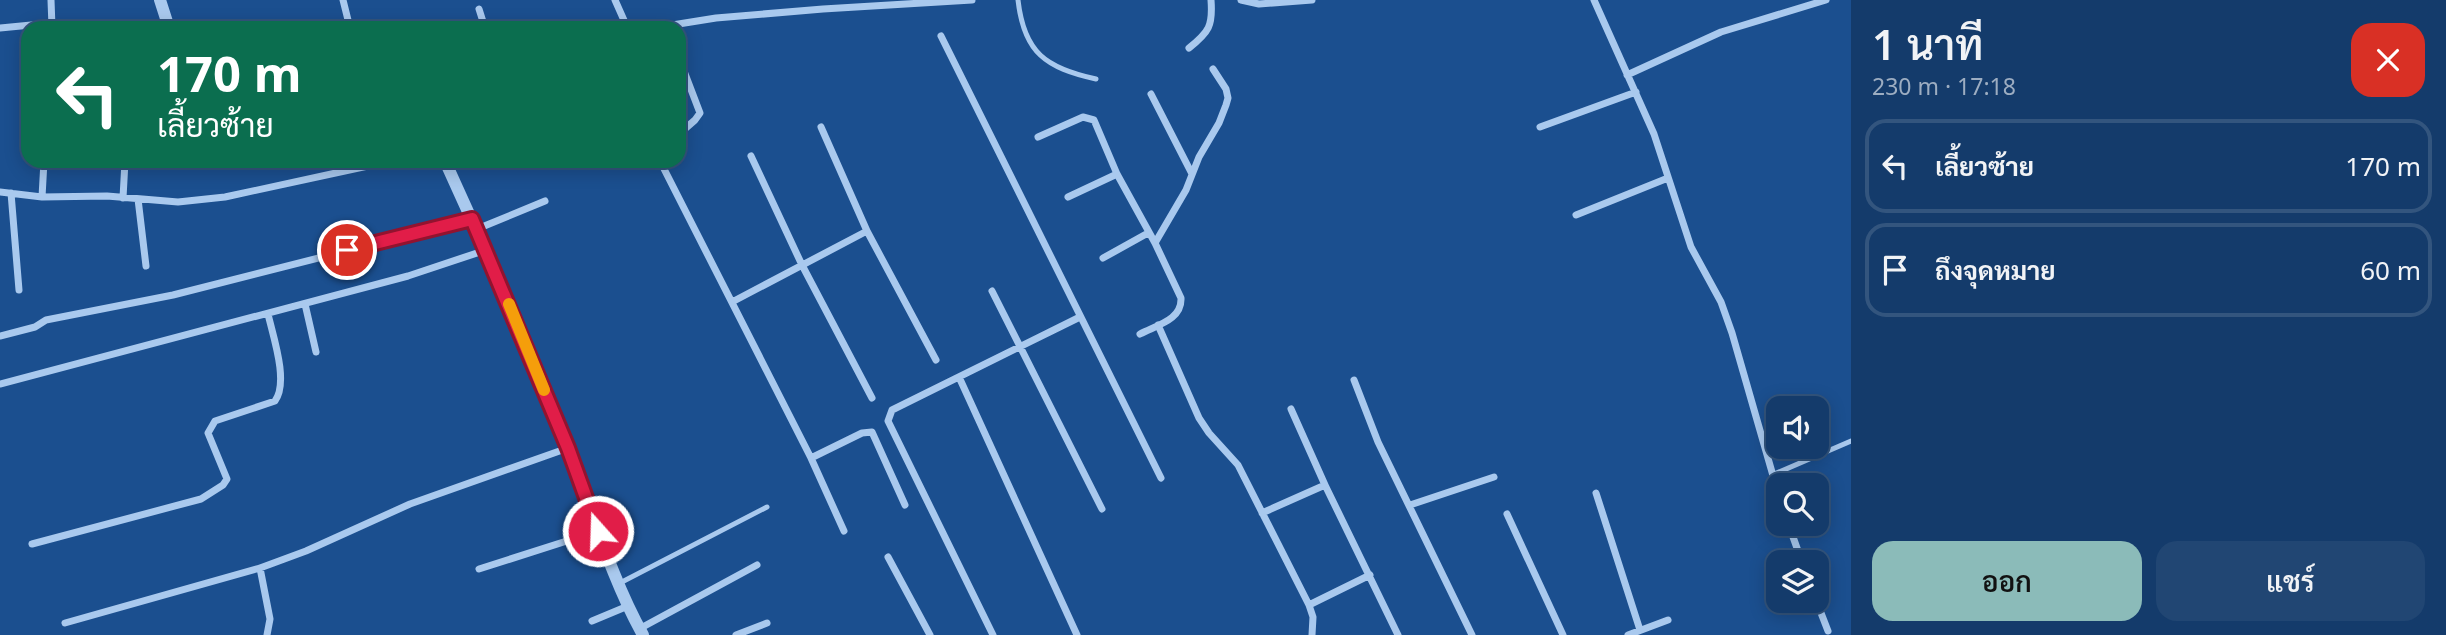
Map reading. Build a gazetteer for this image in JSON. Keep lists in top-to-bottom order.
{
  "page": {
    "heading": ["1 นาที", "230 m · 17:18"],
    "turn": ["170 m", "เลี้ยวซ้าย"],
    "list": [
      {
        "name": "เลี้ยวซ้าย",
        "value": "170 m"
      },
      {
        "name": "ถึงจุดหมาย",
        "value": "60 m"
      }
    ],
    "buttons": ["ออก", "แชร์"]
  }
}
